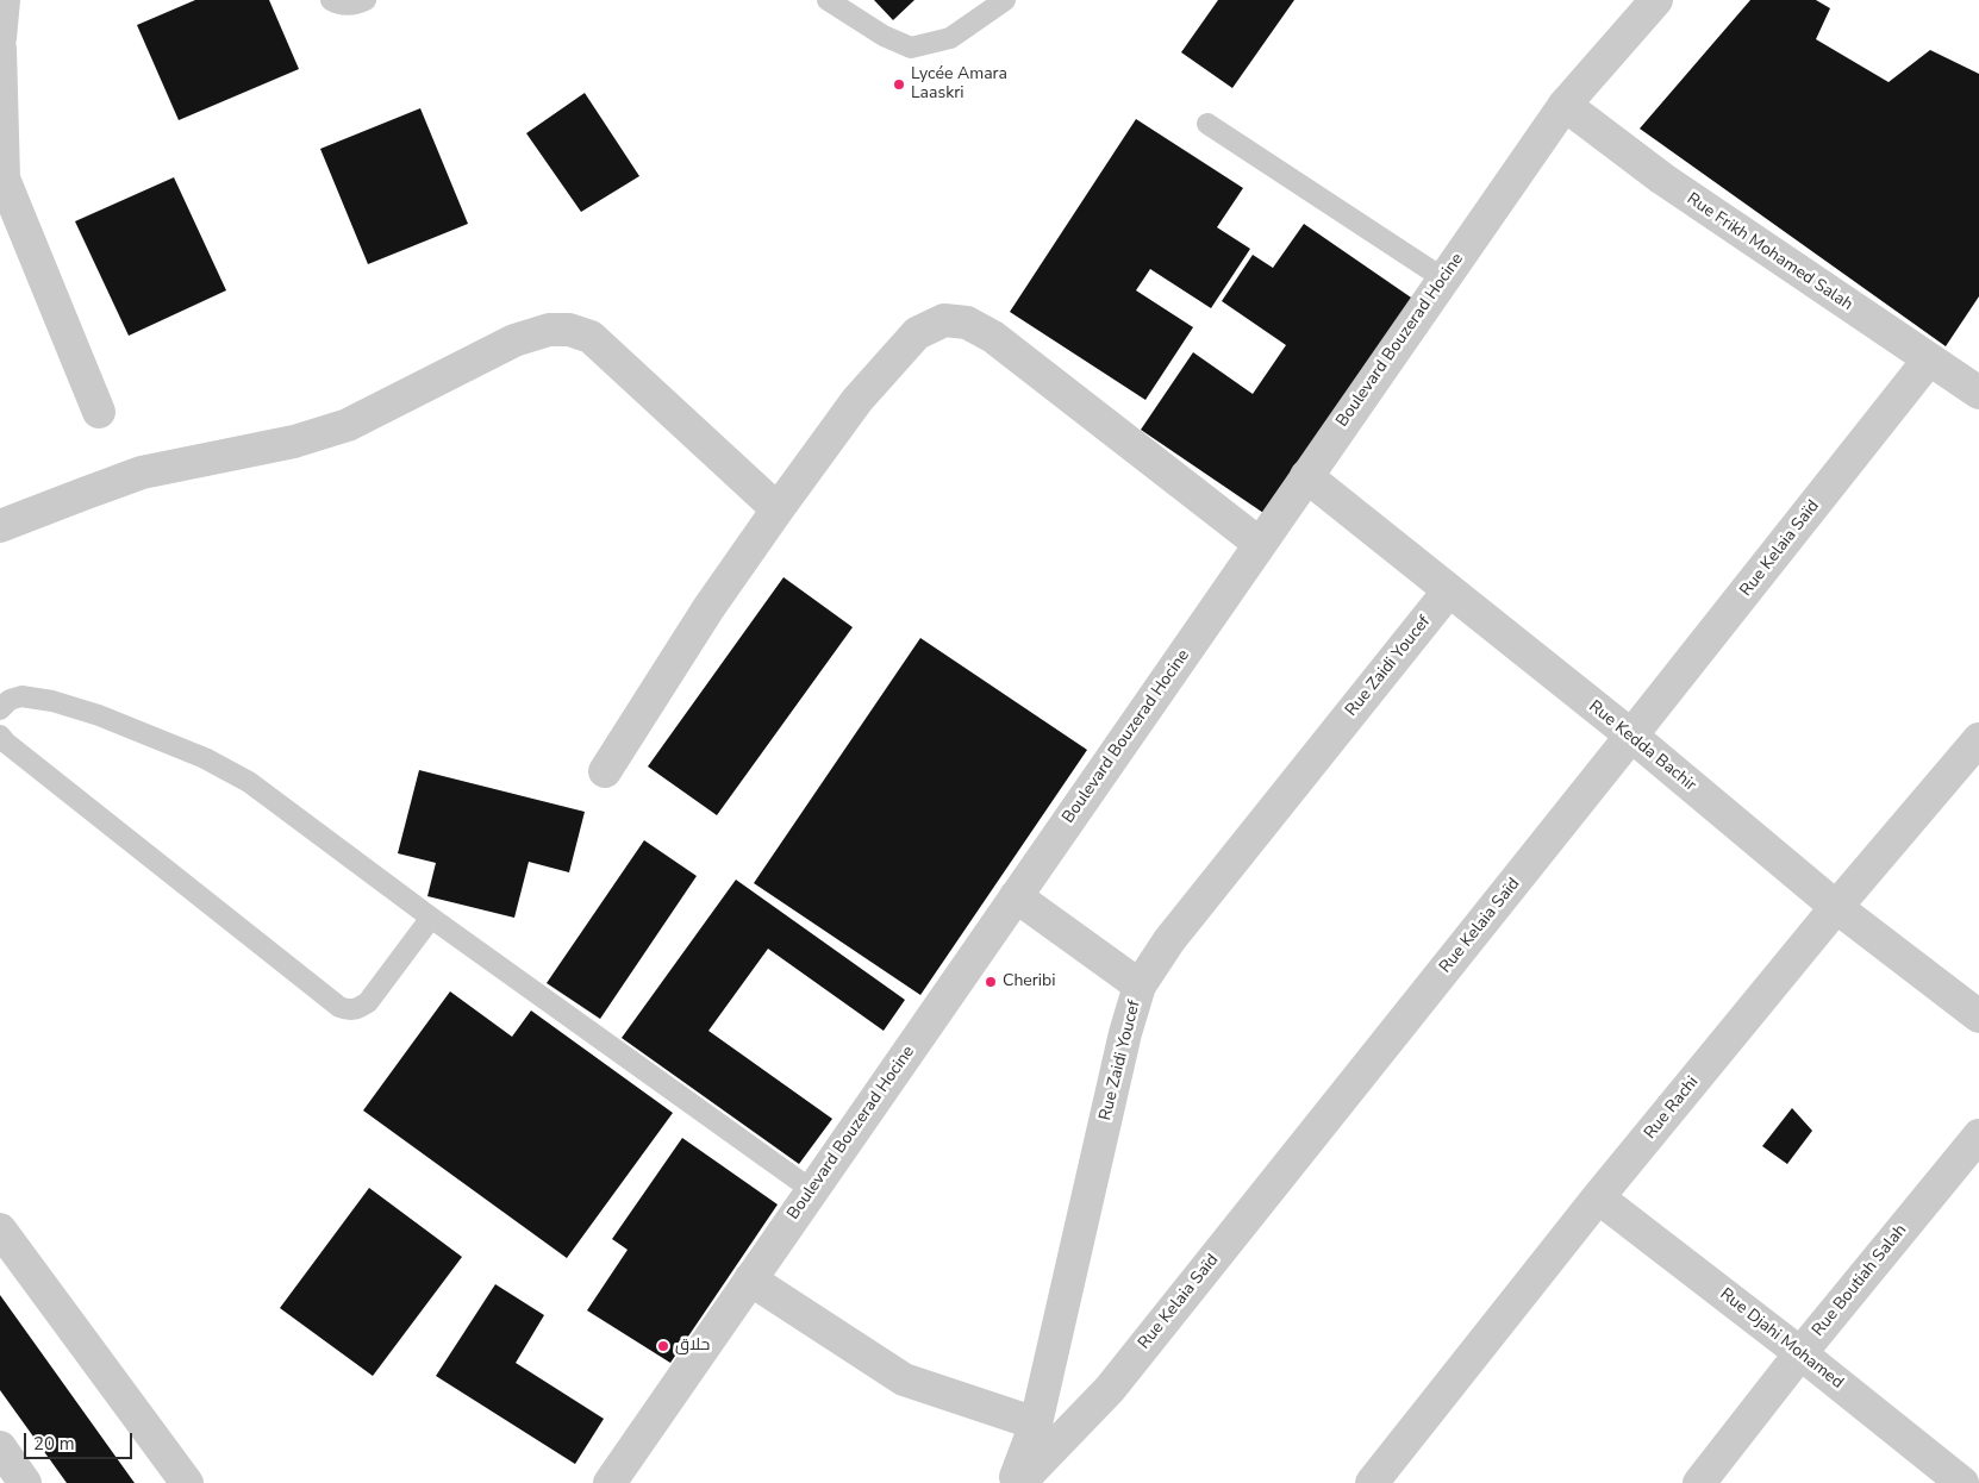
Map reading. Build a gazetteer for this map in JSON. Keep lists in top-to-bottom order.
{
  "streets": {
    "street": [
      "Rue Frikh Mohamed Salah",
      "Boulevard Bouzerad Hocine",
      "Rue Kelaia Saïd",
      "Rue Zaidi Youcef",
      "Rue Kedda Bachir",
      "Rue Rachi",
      "Rue Boutiah Salah",
      "Rue Djahi Mohamed"
    ]
  },
  "crossings": [
    ["Rue Frikh Mohamed Salah", "Boulevard Bouzerad Hocine"],
    ["Rue Frikh Mohamed Salah", "Rue Kelaia Saïd"],
    ["Boulevard Bouzerad Hocine", "Rue Kedda Bachir"],
    ["Rue Kelaia Saïd", "Rue Kedda Bachir"],
    ["Rue Zaidi Youcef", "Rue Kedda Bachir"],
    ["Rue Kedda Bachir", "Rue Rachi"],
    ["Rue Rachi", "Rue Djahi Mohamed"],
    ["Rue Boutiah Salah", "Rue Djahi Mohamed"]
  ],
  "places": ["Lycée Amara Laaskri", "Cheribi", "حلاق"],
  "scale_bar": "20 m"
}
